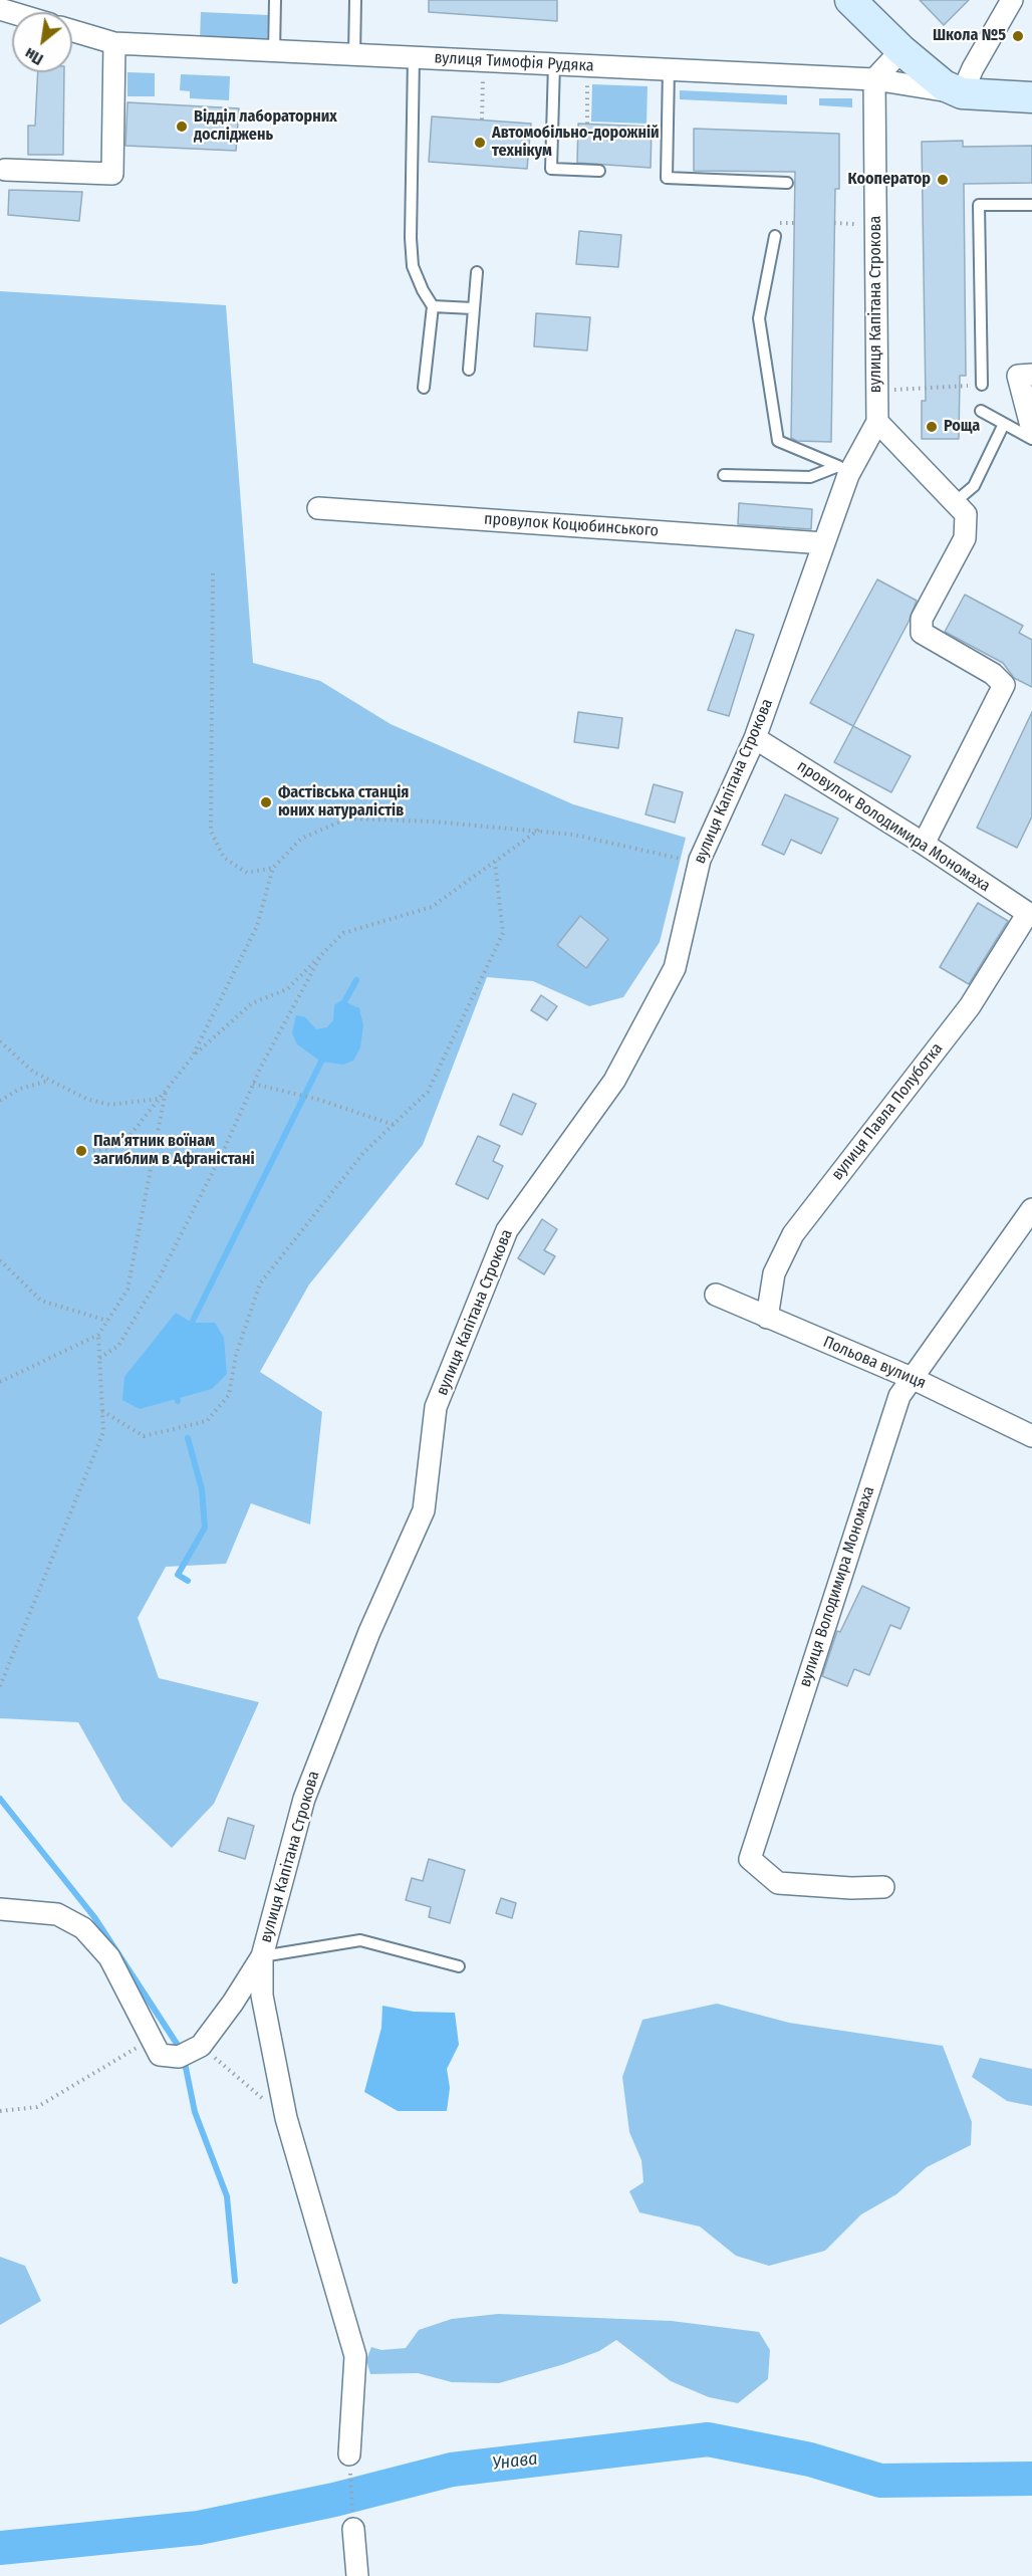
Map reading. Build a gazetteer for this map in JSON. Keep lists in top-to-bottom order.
{
  "streets": {
    "street": [
      "вулиця Тимофія Рудяка",
      "вулиця Капітана Строкова",
      "провулок Коцюбинського",
      "провулок Володимира Мономаха",
      "вулиця Павла Полуботка",
      "Польова вулиця",
      "вулиця Володимира Мономаха"
    ]
  },
  "crossings": [
    ["вулиця Тимофія Рудяка", "вулиця Капітана Строкова"],
    ["вулиця Капітана Строкова", "провулок Коцюбинського"],
    ["вулиця Капітана Строкова", "провулок Володимира Мономаха"],
    ["провулок Володимира Мономаха", "вулиця Павла Полуботка"],
    ["вулиця Павла Полуботка", "Польова вулиця"],
    ["Польова вулиця", "вулиця Володимира Мономаха"]
  ],
  "water": ["Унава"],
  "places": [
    "Школа №5",
    "Відділ лабораторних досліджень",
    "Автомобільно-дорожній технікум",
    "Кооператор",
    "Роща",
    "Фастівська станція юних натуралістів",
    "Пам’ятник воїнам загиблим в Афганістані"
  ],
  "north": "bottom left"
}
